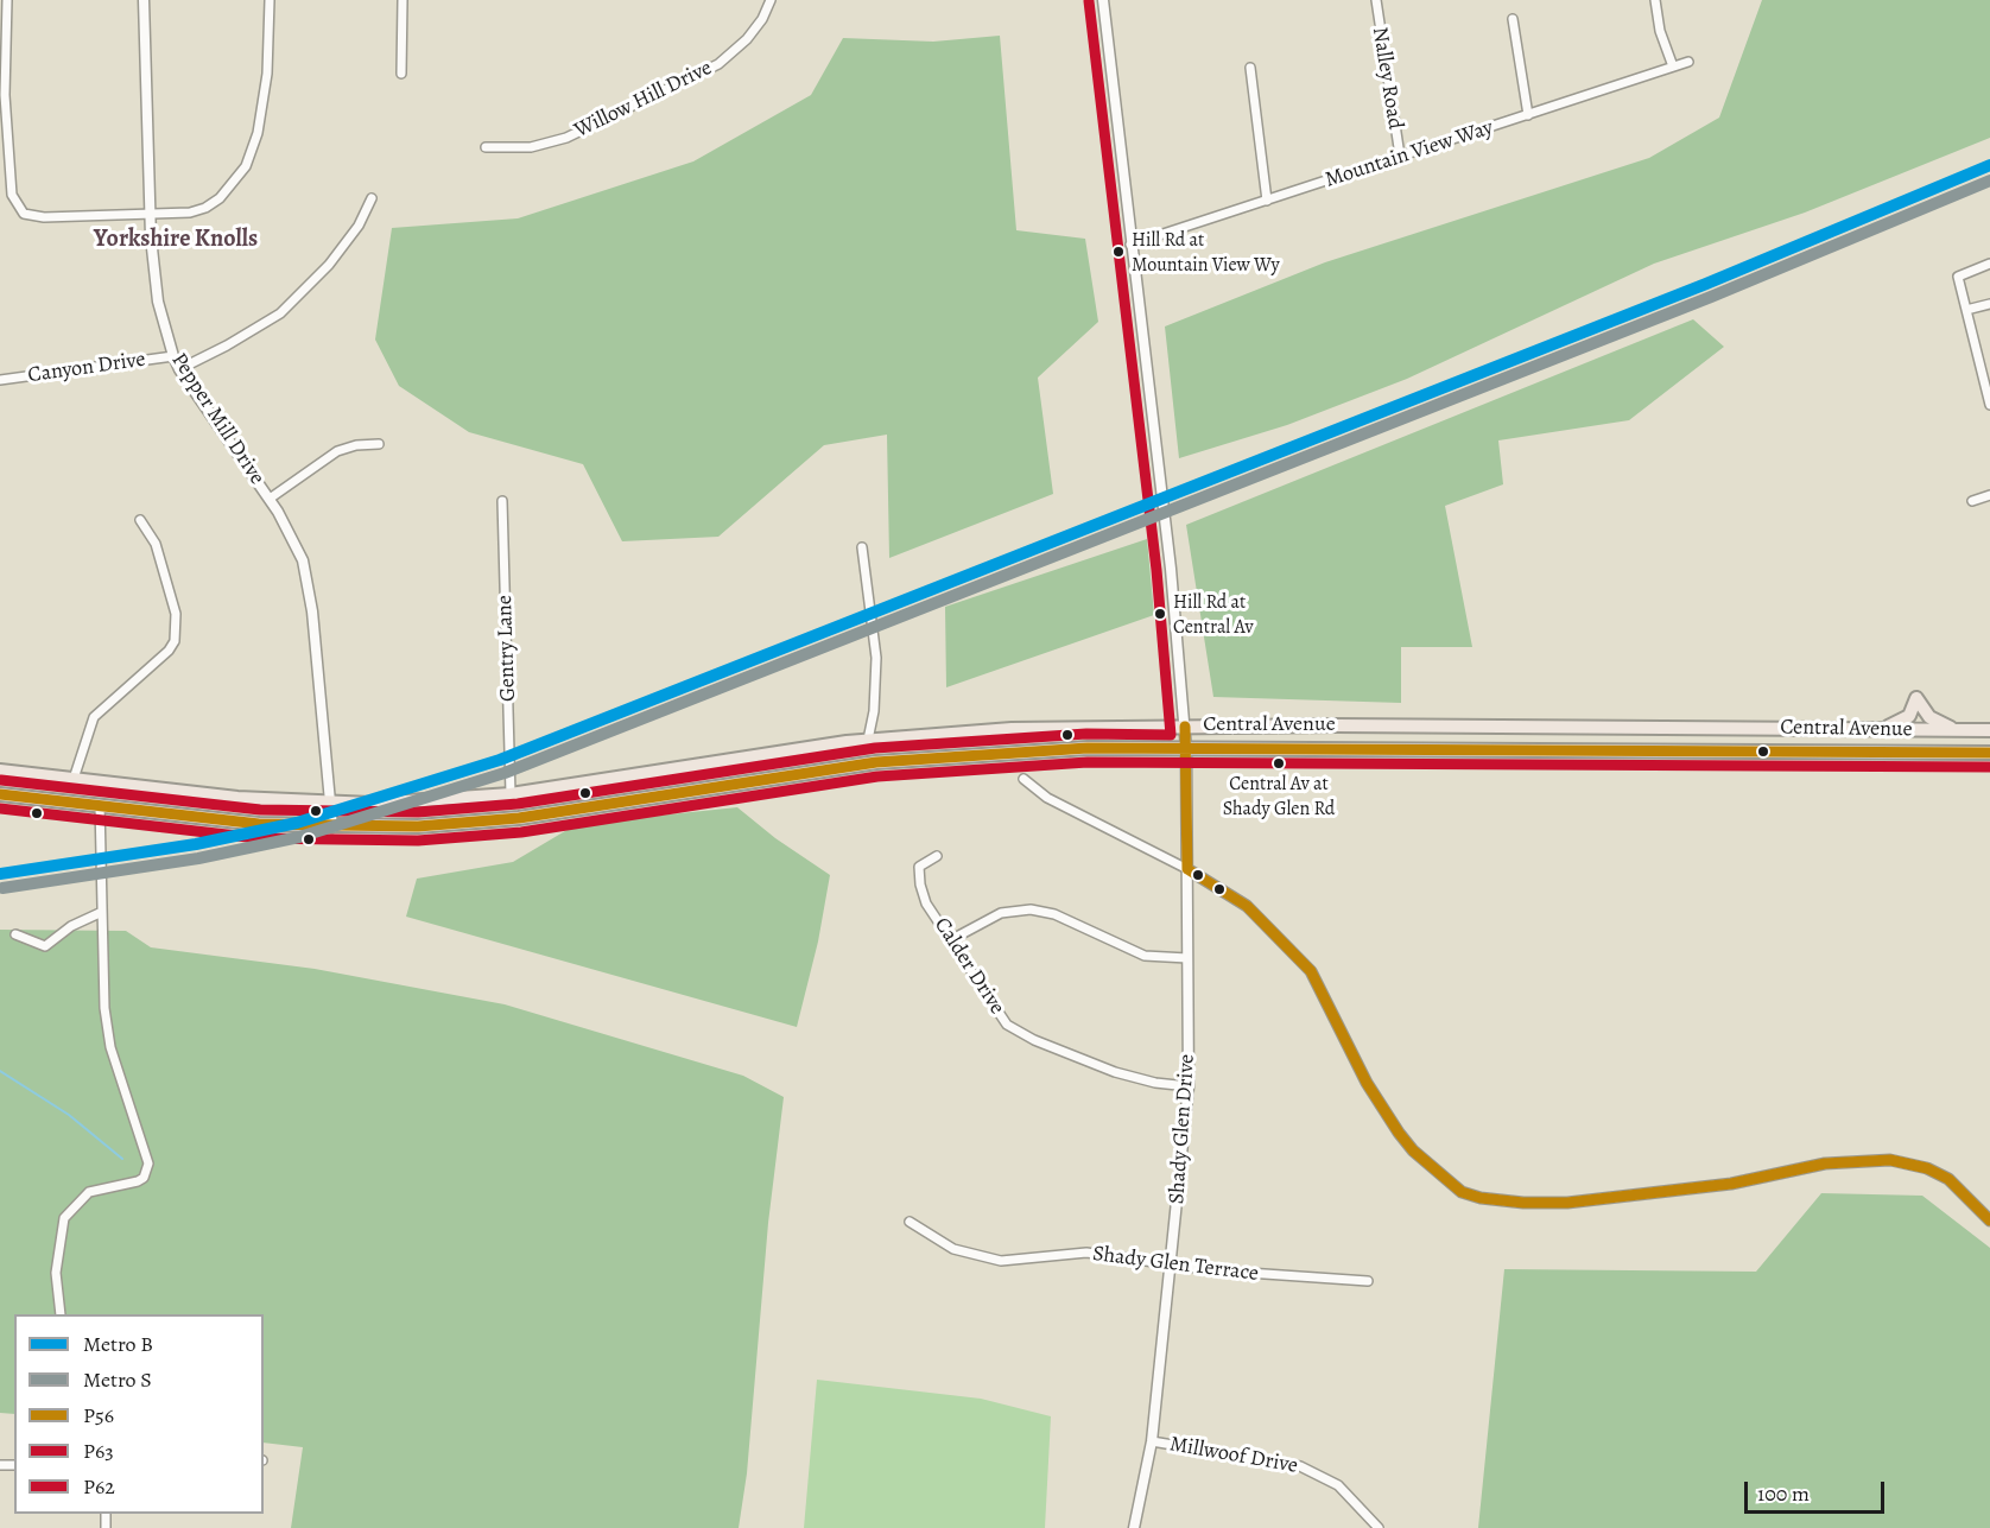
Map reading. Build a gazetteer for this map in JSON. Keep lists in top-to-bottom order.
{
  "streets": {
    "main road": ["Central Avenue"],
    "street": [
      "Nalley Road",
      "Willow Hill Drive",
      "Mountain View Way",
      "Canyon Drive",
      "Pepper Mill Drive",
      "Gentry Lane",
      "Calder Drive",
      "Shady Glen Drive",
      "Shady Glen Terrace",
      "Millwoof Drive"
    ]
  },
  "crossings": [
    ["Nalley Road", "Mountain View Way"],
    ["Mountain View Way", "Shady Glen Drive"],
    ["Canyon Drive", "Pepper Mill Drive"],
    ["Pepper Mill Drive", "Central Avenue"],
    ["Gentry Lane", "Central Avenue"],
    ["Central Avenue", "Shady Glen Drive"],
    ["Calder Drive", "Shady Glen Drive"],
    ["Shady Glen Drive", "Shady Glen Terrace"],
    ["Shady Glen Drive", "Millwoof Drive"]
  ],
  "districts": ["Yorkshire Knolls"],
  "places": ["Hill Rd at Mountain View Wy", "Hill Rd at Central Av", "Central Av at Shady Glen Rd"],
  "lines": [
    "transit line P62",
    "metro line B",
    "metro line S",
    "transit line P56",
    "transit line P63"
  ],
  "legend": [
    "Metro B",
    "Metro S",
    "P56",
    "P63",
    "P62"
  ],
  "scale_bar": "100 m"
}
